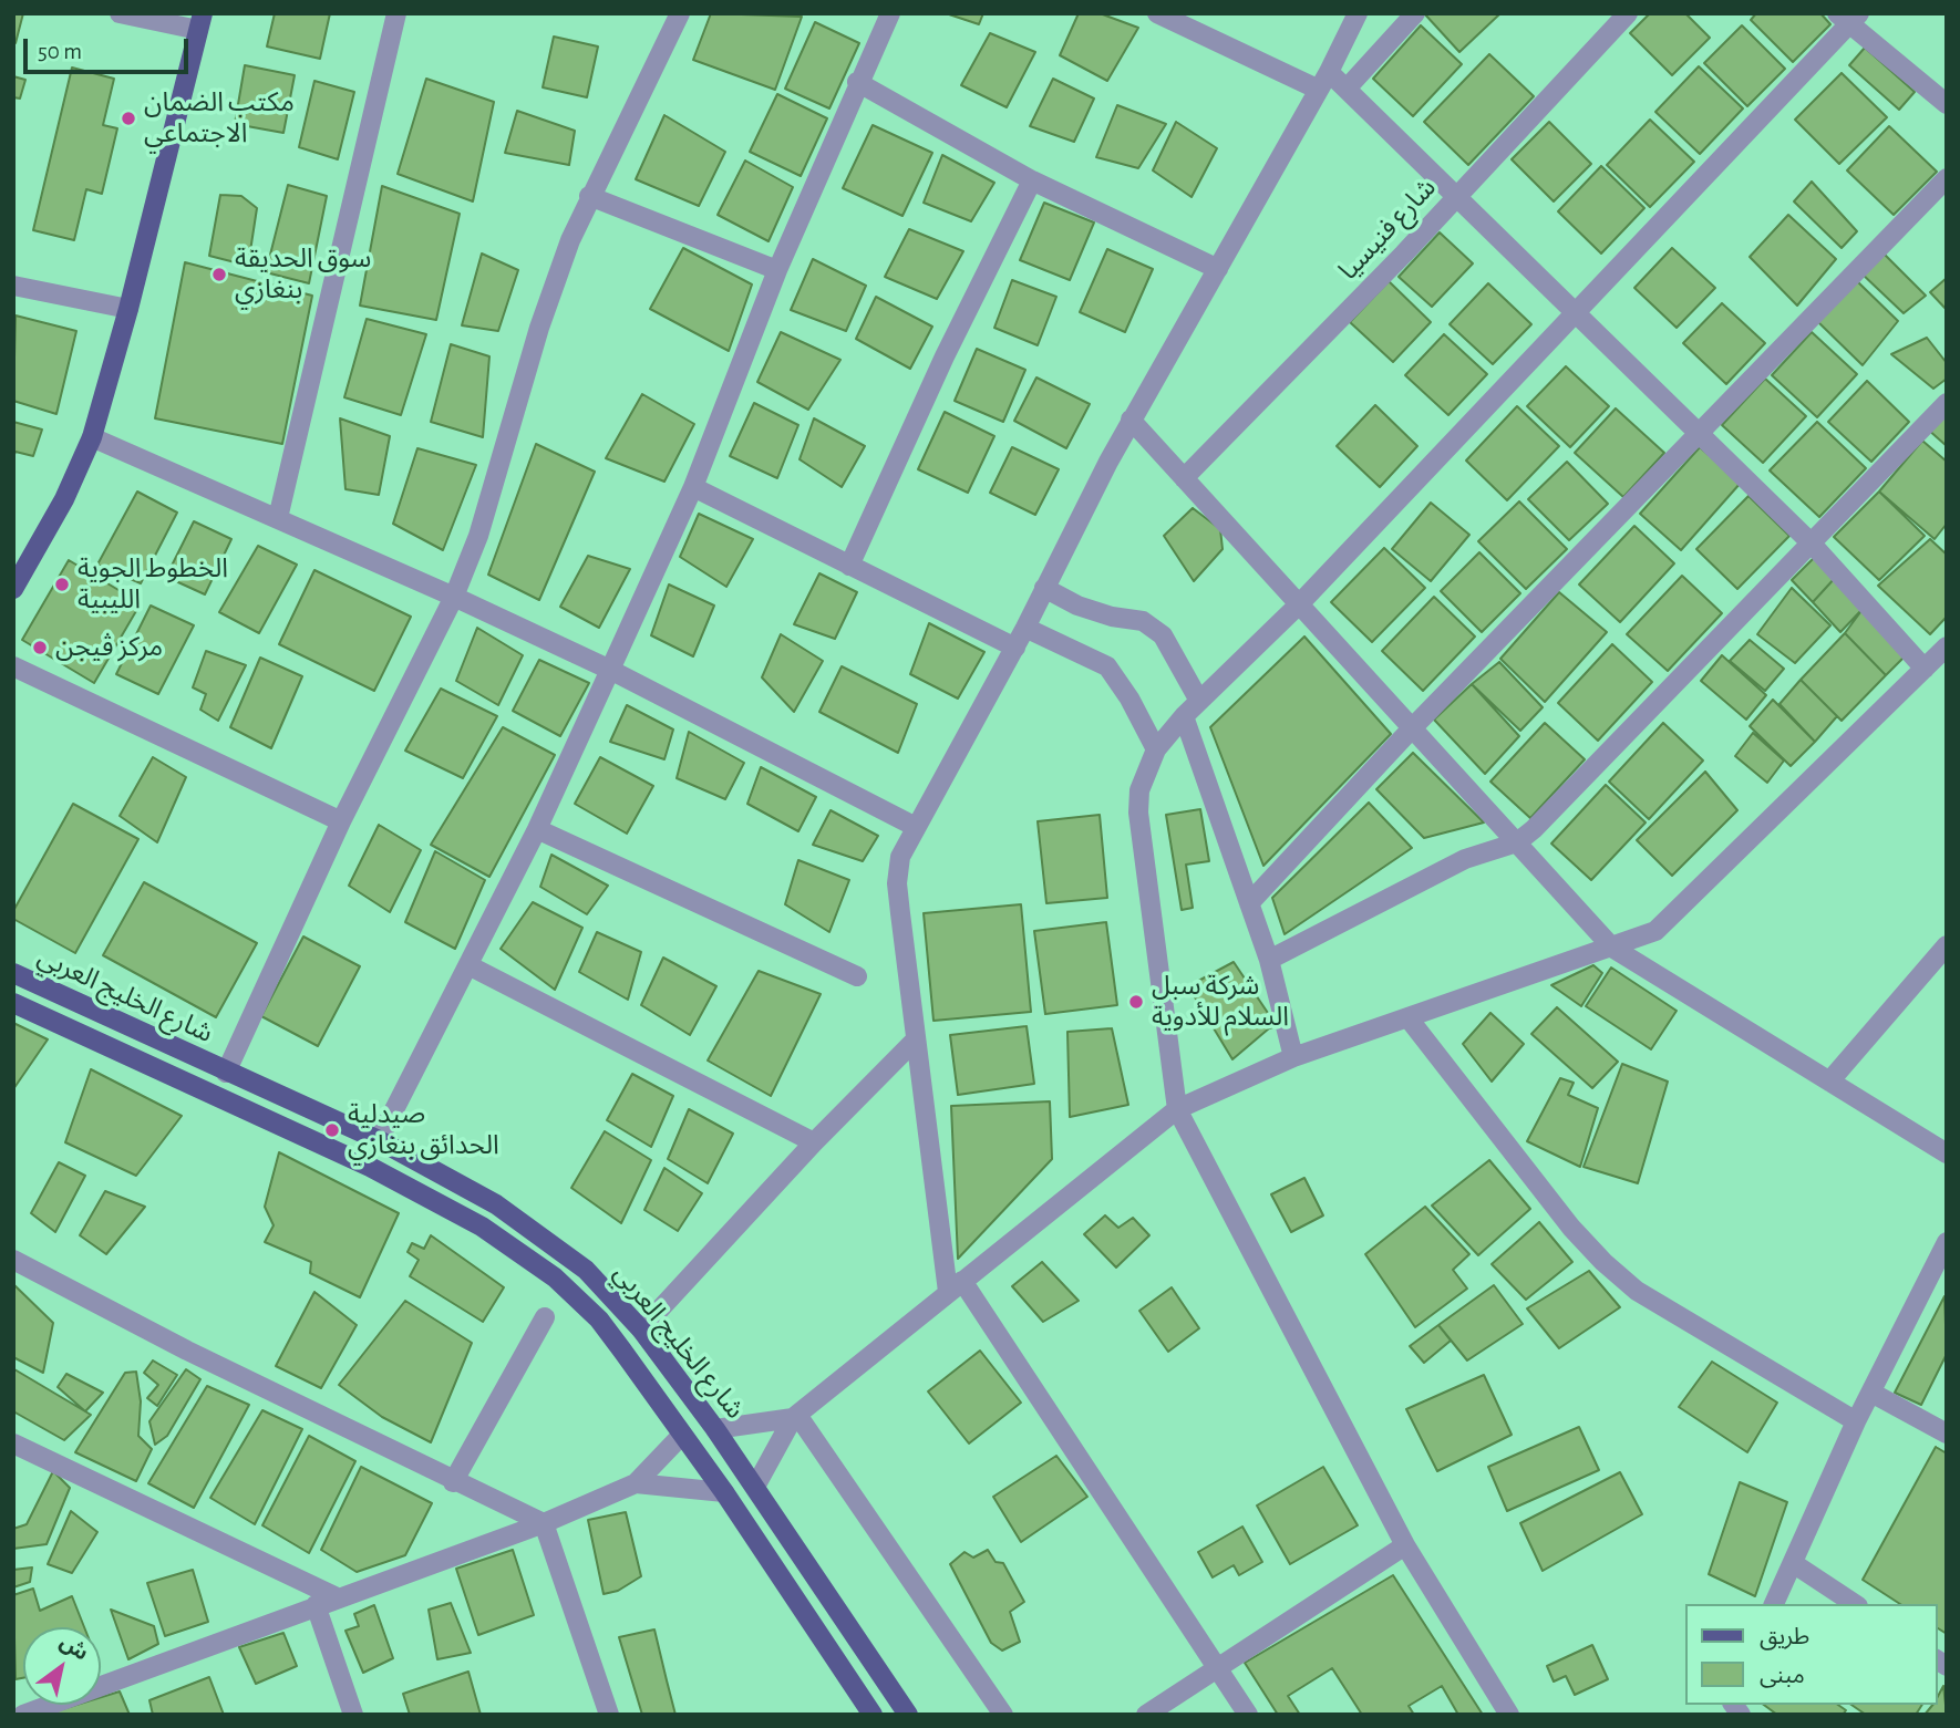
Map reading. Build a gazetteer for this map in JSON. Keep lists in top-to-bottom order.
{
  "streets": {
    "main road": ["شارع الخليج العربي"],
    "street": ["شارع فنيسيا"]
  },
  "places": [
    "مكتب الضمان الاجتماعي",
    "سوق الحديقة بنغازي",
    "الخطوط الجوية الليبية",
    "مركز ڤيجن",
    "شركة سبل السلام للأدوية",
    "صيدلية الحدائق بنغازي"
  ],
  "legend": ["طريق", "مبنى"],
  "scale_bar": "50 m",
  "north": "top right"
}
